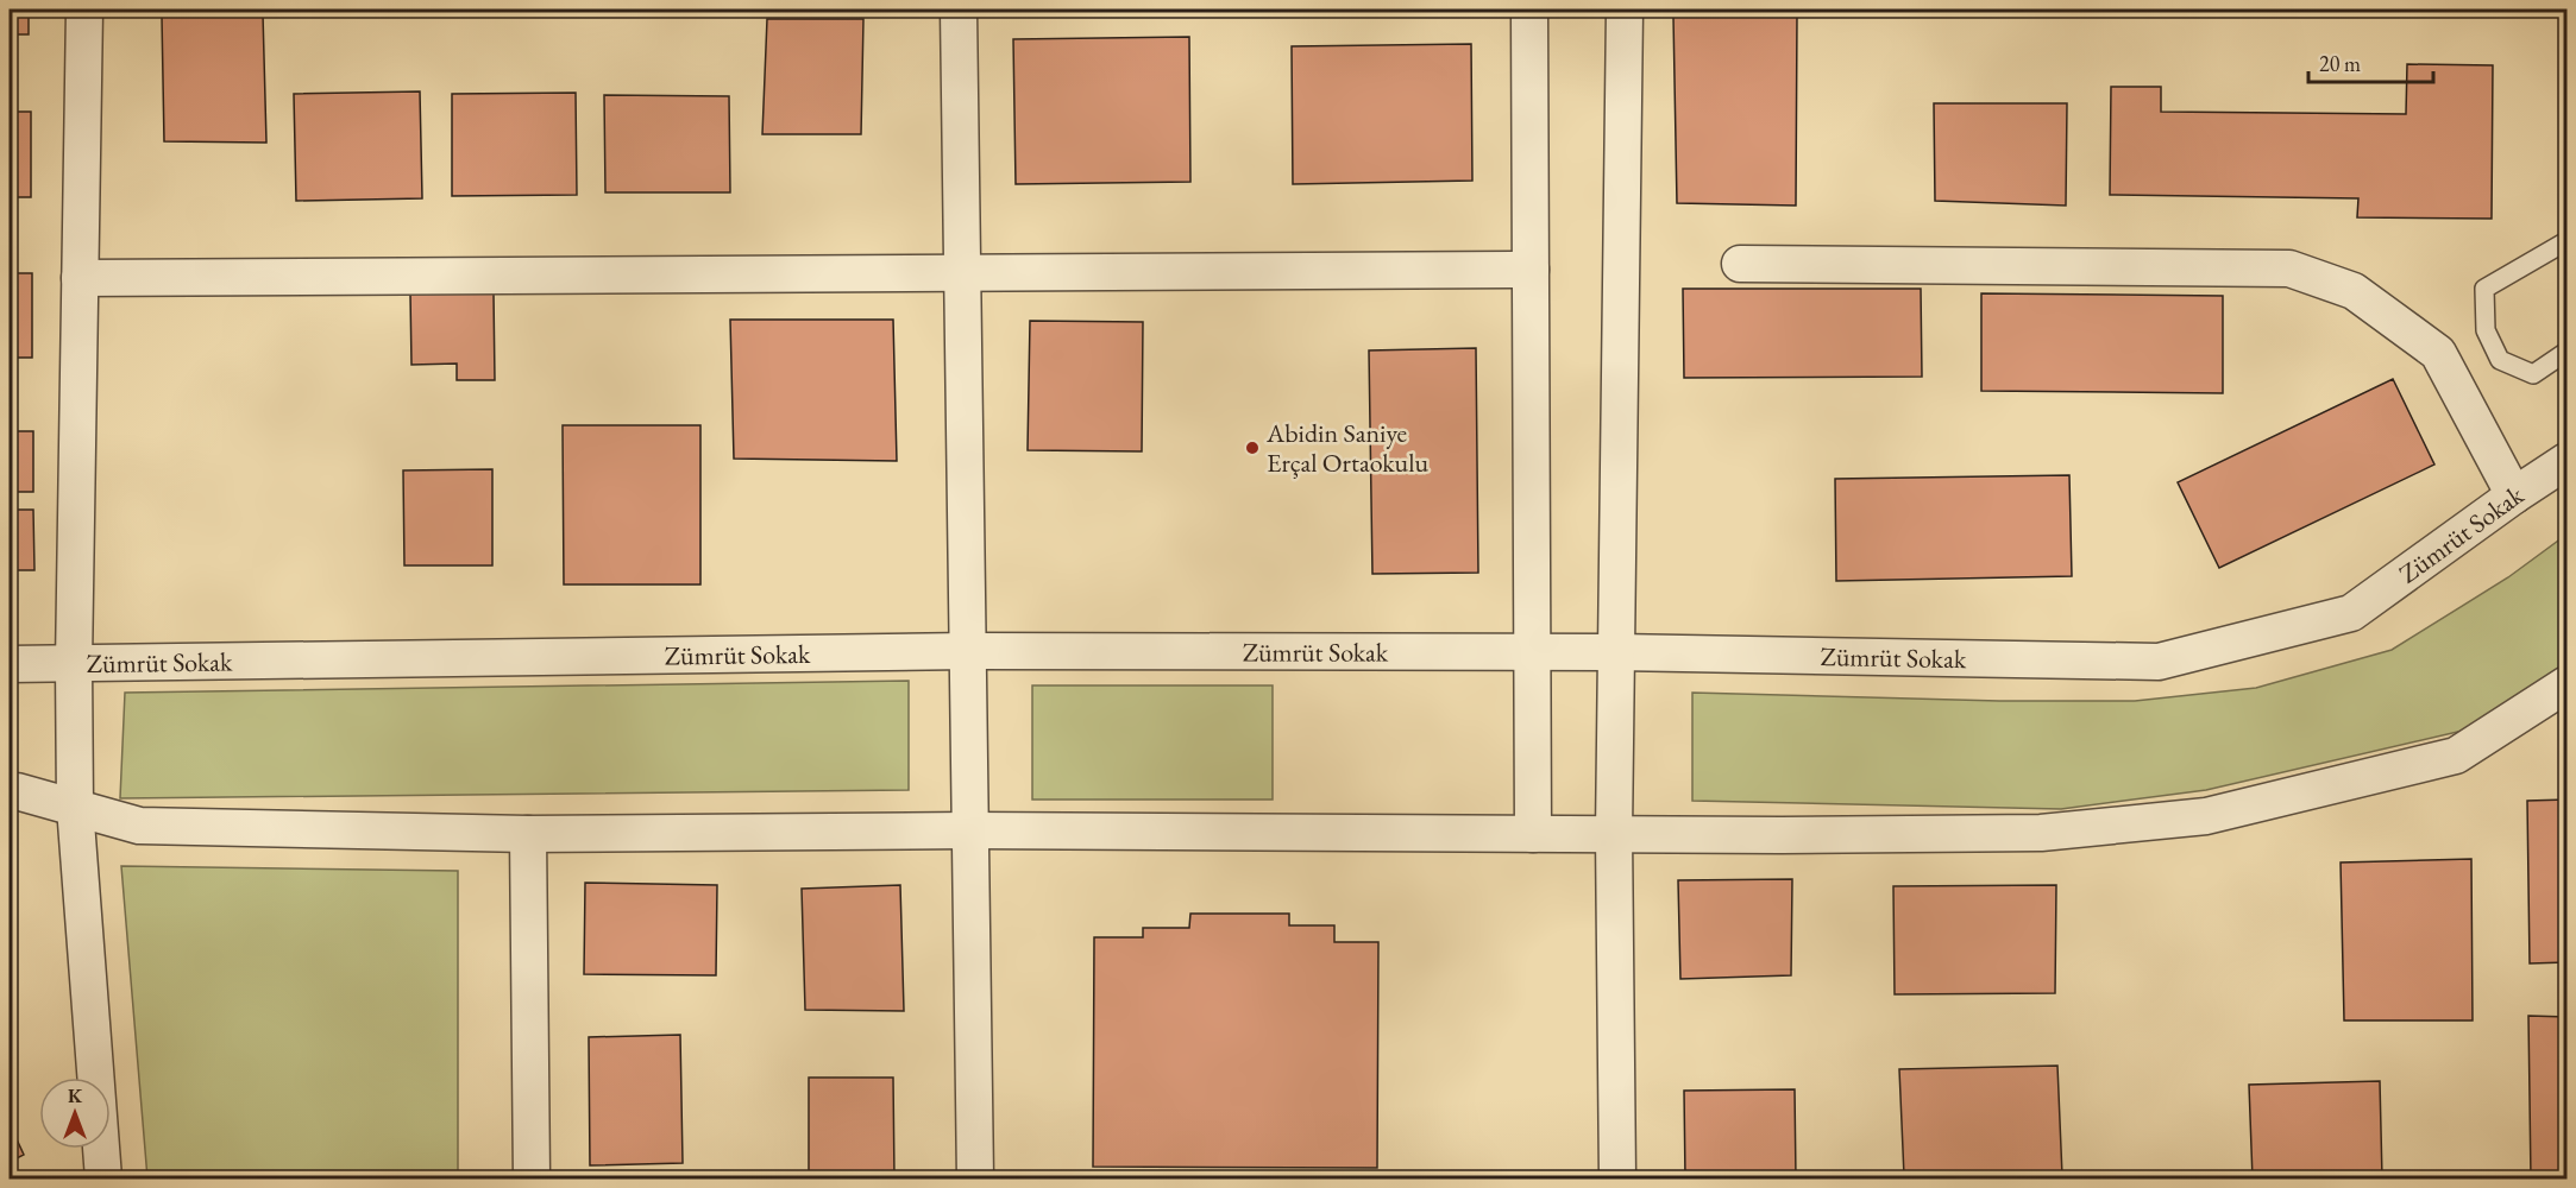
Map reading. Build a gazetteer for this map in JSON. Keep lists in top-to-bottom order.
{
  "streets": {
    "street": ["Zümrüt Sokak"]
  },
  "places": ["Abidin Saniye Erçal Ortaokulu"],
  "scale_bar": "20 m",
  "north": "top"
}
